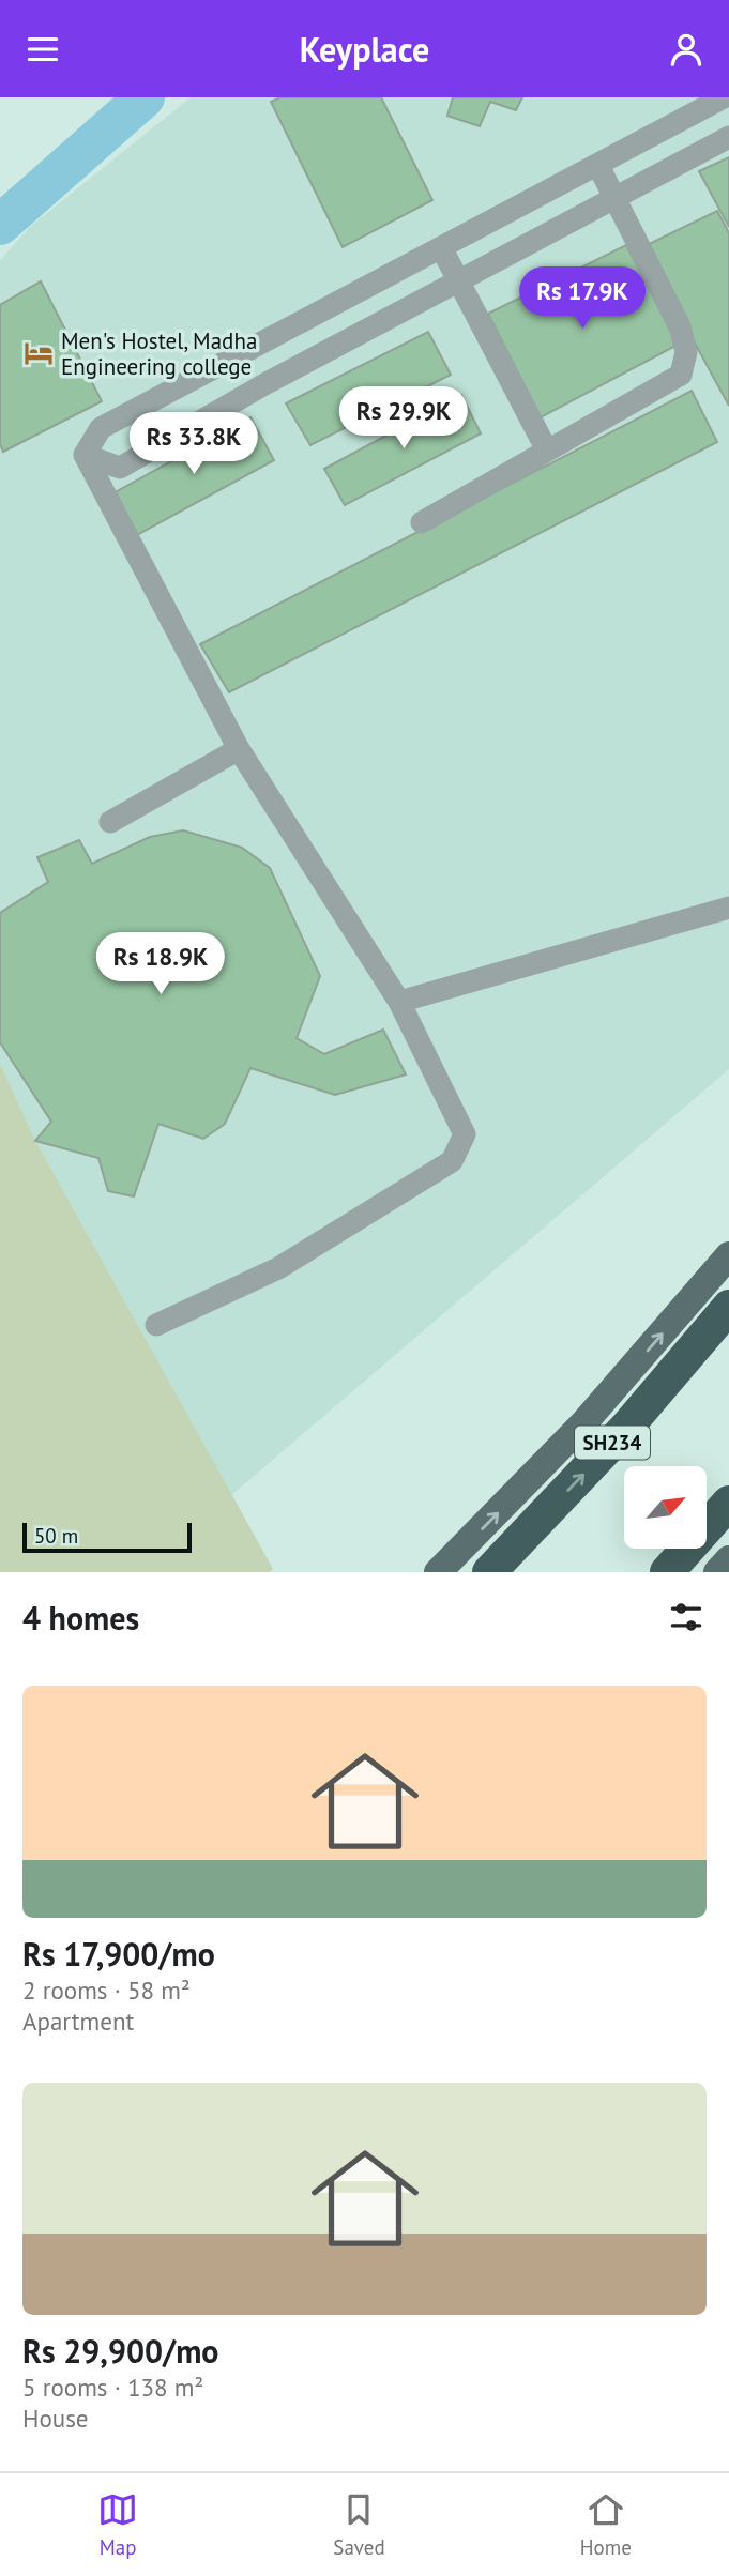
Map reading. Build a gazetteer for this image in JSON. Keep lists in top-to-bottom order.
{
  "streets": {
    "highway": ["SH234"]
  },
  "places": {
    "hotel": ["Men's Hostel, Madha Engineering college"]
  },
  "scale_bar": "50 m",
  "north": "top right",
  "page": {
    "header": "Keyplace",
    "price": [
      "Rs 17.9K",
      "Rs 29.9K",
      "Rs 33.8K",
      "Rs 18.9K"
    ],
    "scale": "50 m",
    "heading": "4 homes",
    "list": [
      {
        "name": "Rs 17,900/mo",
        "note": "2 rooms · 58 m² · Apartment"
      },
      {
        "name": "Rs 29,900/mo",
        "note": "5 rooms · 138 m² · House"
      }
    ],
    "tabs": ["Map", "Saved", "Home"]
  }
}
